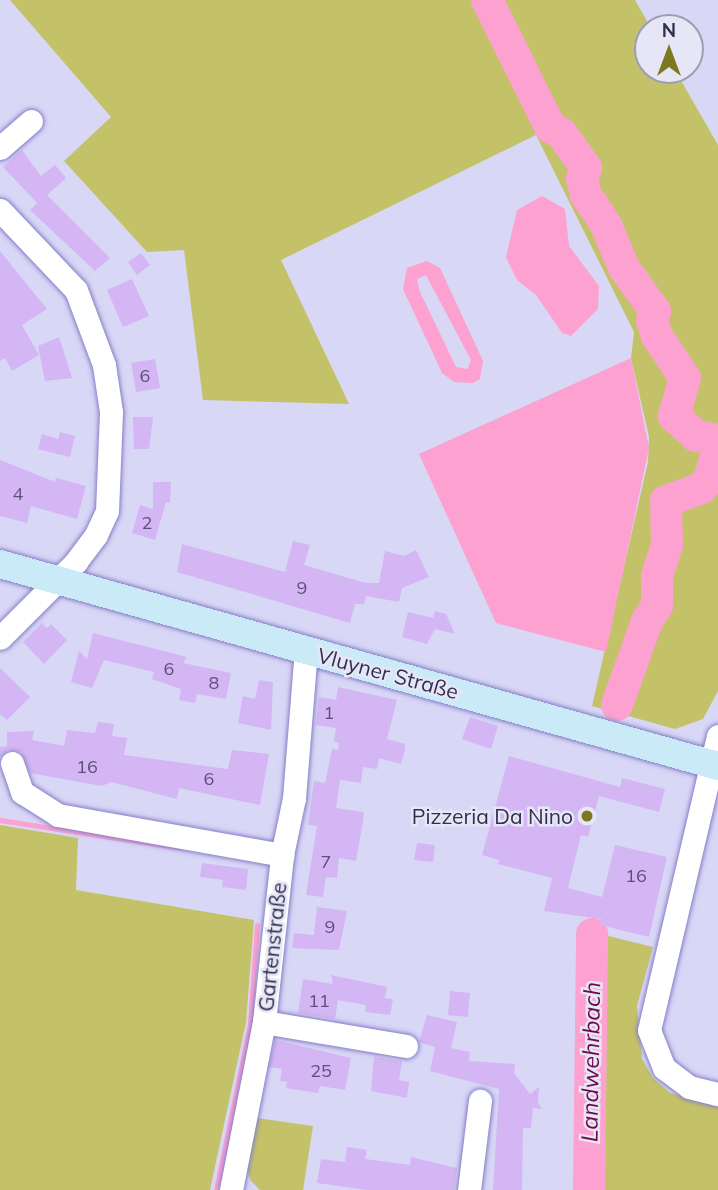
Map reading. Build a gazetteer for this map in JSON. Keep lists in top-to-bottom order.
{
  "streets": {
    "main road": ["Vluyner Straße"],
    "street": ["Gartenstraße"]
  },
  "crossings": [
    ["Vluyner Straße", "Gartenstraße"]
  ],
  "water": ["Landwehrbach"],
  "places": ["Pizzeria Da Nino"],
  "house_numbers": [
    "6",
    "4",
    "2",
    "9",
    "6",
    "8",
    "1",
    "16",
    "6",
    "7",
    "16",
    "9",
    "11",
    "25"
  ],
  "north": "top"
}
